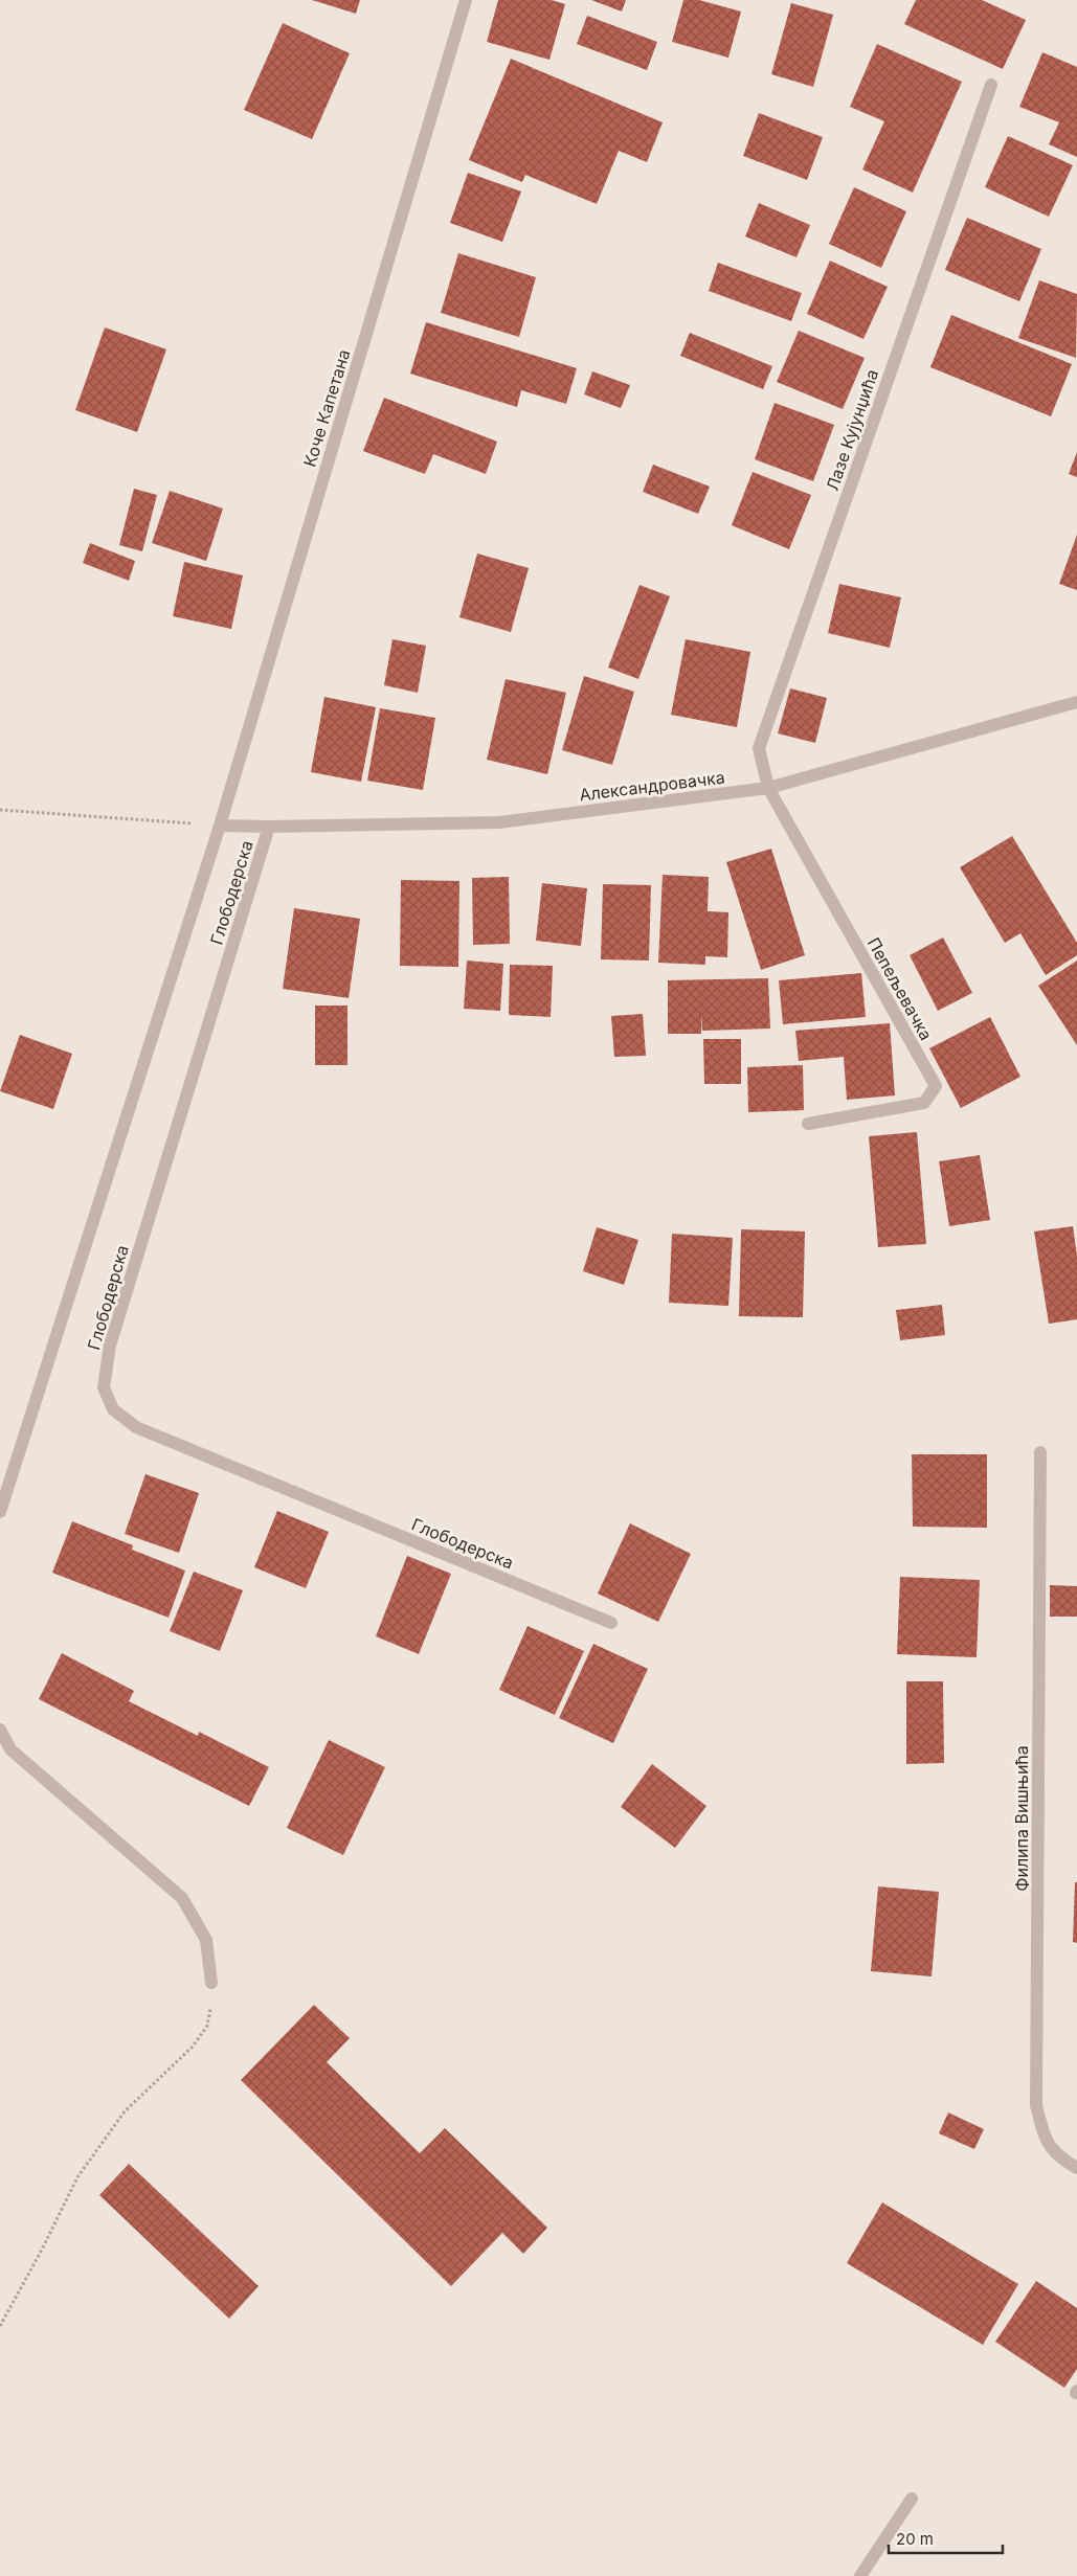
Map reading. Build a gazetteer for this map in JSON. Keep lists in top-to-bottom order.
{
  "streets": {
    "street": [
      "Коче Капетана",
      "Лазе Кујунџића",
      "Александровачка",
      "Глободерска",
      "Пепељевачка",
      "Филипа Вишњића"
    ]
  },
  "crossings": [
    ["Коче Капетана", "Александровачка"],
    ["Лазе Кујунџића", "Александровачка"],
    ["Лазе Кујунџића", "Пепељевачка"],
    ["Александровачка", "Глободерска"],
    ["Александровачка", "Пепељевачка"]
  ],
  "scale_bar": "20 m"
}
